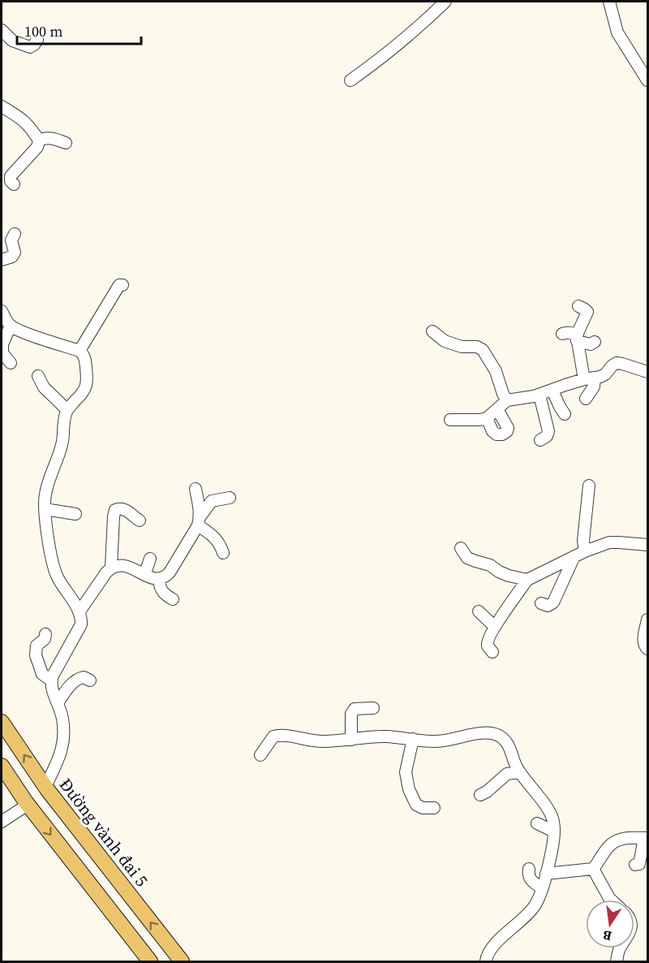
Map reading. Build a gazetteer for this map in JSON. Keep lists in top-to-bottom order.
{
  "streets": {
    "main road": ["Đường vành đai 5"]
  },
  "scale_bar": "100 m",
  "north": "bottom"
}
